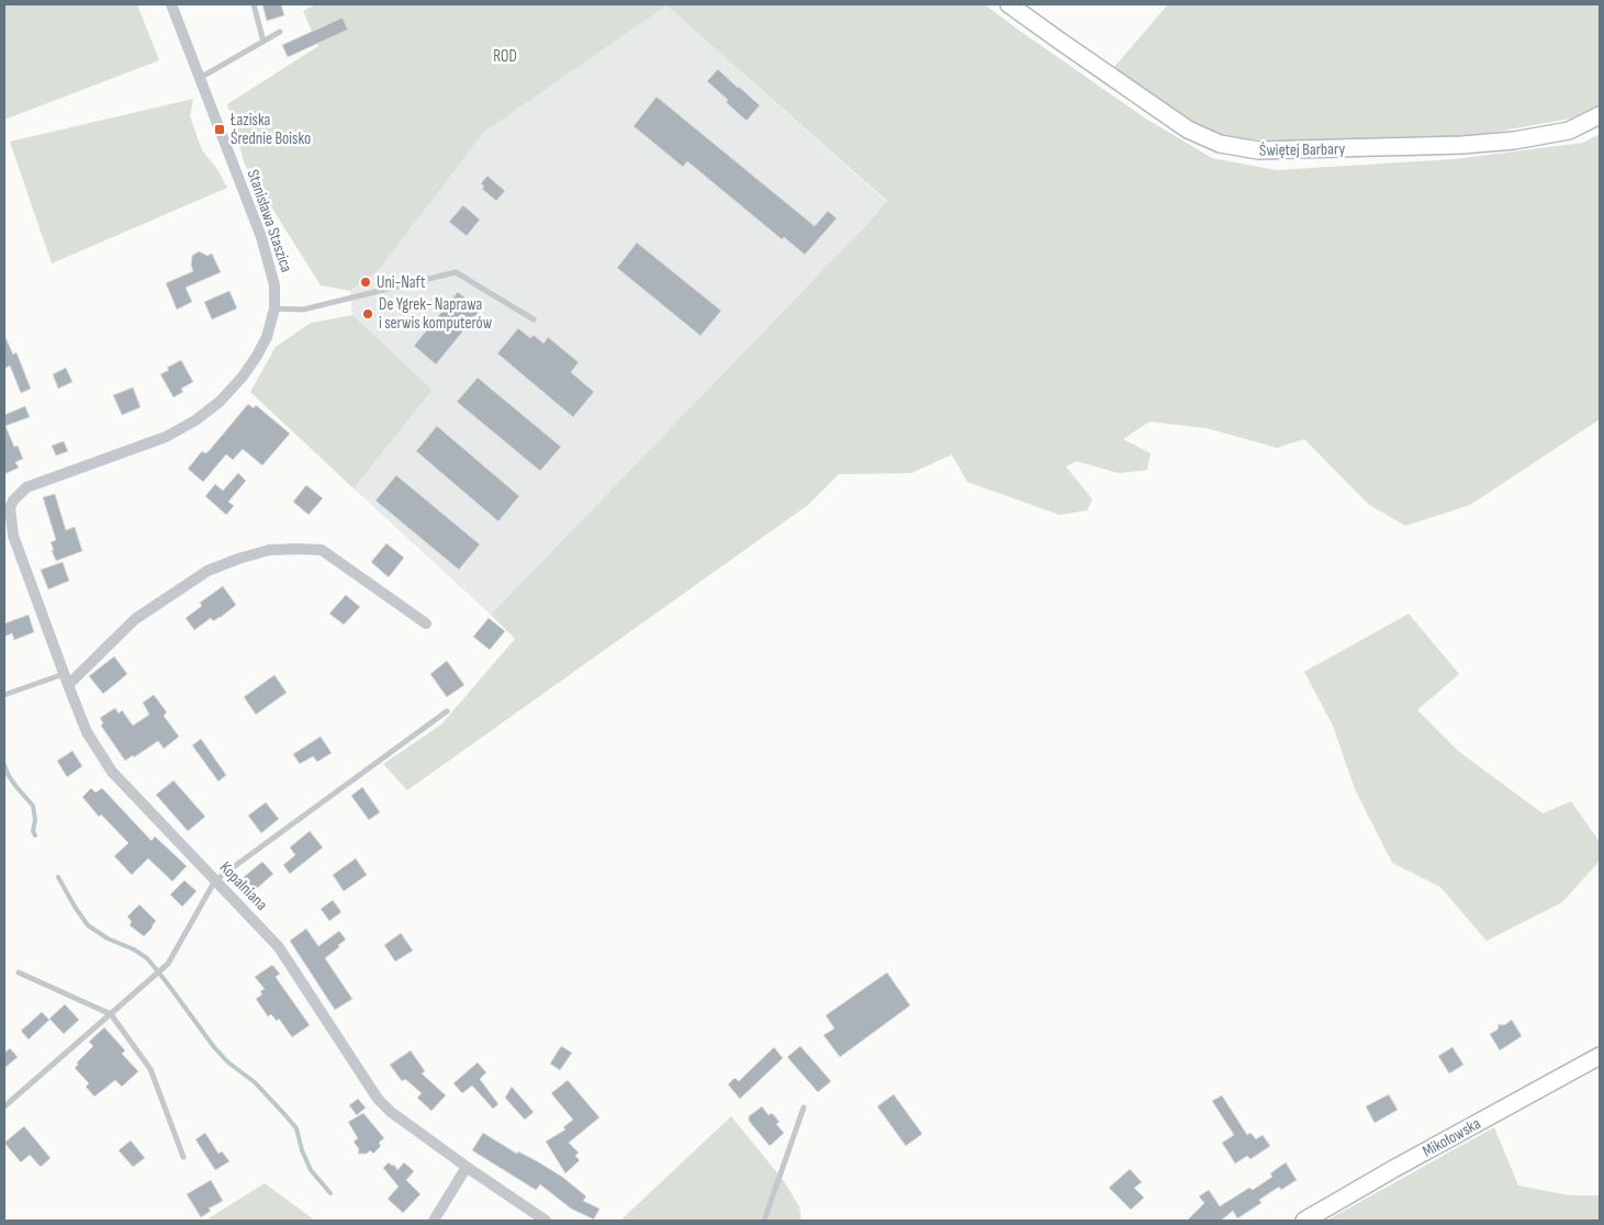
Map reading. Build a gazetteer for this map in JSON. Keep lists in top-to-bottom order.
{
  "streets": {
    "street": [
      "Świętej Barbary",
      "Stanisława Staszica",
      "Kopalniana",
      "Mikołowska"
    ]
  },
  "crossings": [
    ["Stanisława Staszica", "Kopalniana"]
  ],
  "parks": ["ROD"],
  "places": {
    "transit": ["Łaziska Średnie Boisko"],
    "other": ["Uni-Naft", "De Ygrek- Naprawa i serwis komputerów"]
  }
}
